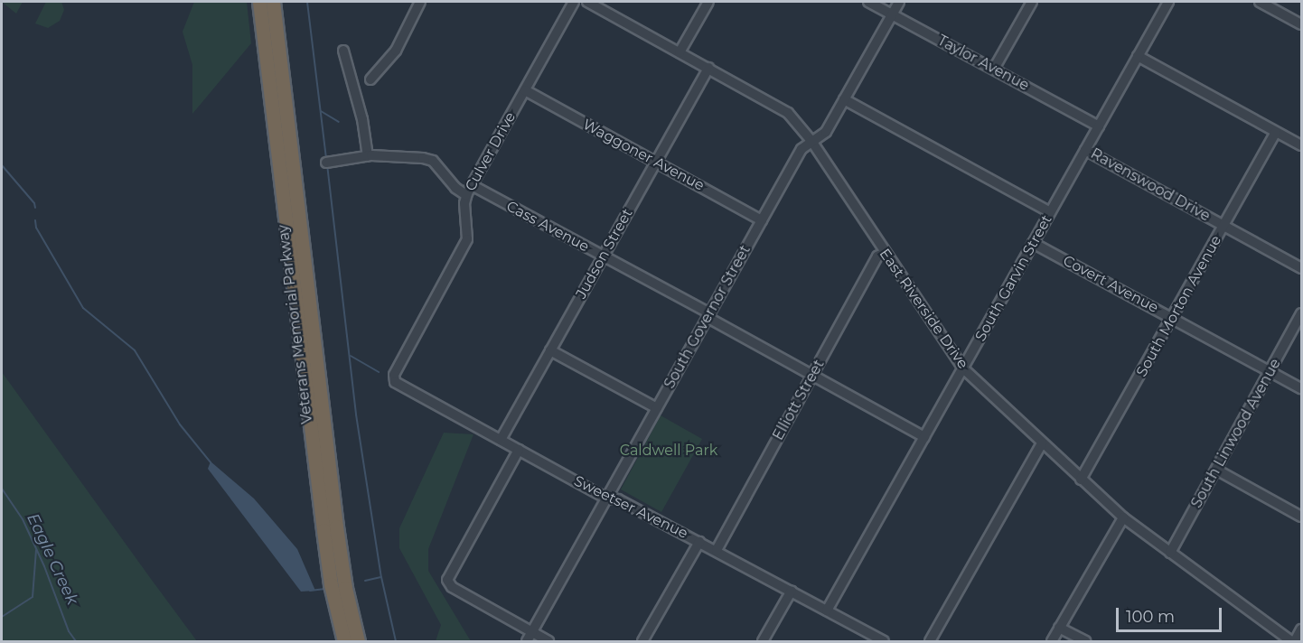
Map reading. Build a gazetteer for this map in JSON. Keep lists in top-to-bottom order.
{
  "streets": {
    "highway": ["Veterans Memorial Parkway"],
    "street": [
      "Taylor Avenue",
      "Culver Drive",
      "Waggoner Avenue",
      "Ravenswood Drive",
      "Cass Avenue",
      "Judson Street",
      "South Garvin Street",
      "Covert Avenue",
      "South Morton Avenue",
      "East Riverside Drive",
      "South Governor Street",
      "Elliott Street",
      "South Linwood Avenue",
      "Sweetser Avenue"
    ]
  },
  "crossings": [
    ["Taylor Avenue", "South Garvin Street"],
    ["Taylor Avenue", "South Governor Street"],
    ["Culver Drive", "Waggoner Avenue"],
    ["Culver Drive", "Cass Avenue"],
    ["Culver Drive", "Sweetser Avenue"],
    ["Waggoner Avenue", "Judson Street"],
    ["Waggoner Avenue", "South Governor Street"],
    ["Ravenswood Drive", "South Garvin Street"],
    ["Ravenswood Drive", "South Morton Avenue"],
    ["Cass Avenue", "Judson Street"],
    ["Cass Avenue", "South Garvin Street"],
    ["Cass Avenue", "South Governor Street"],
    ["Cass Avenue", "Elliott Street"],
    ["Judson Street", "East Riverside Drive"],
    ["Judson Street", "Sweetser Avenue"],
    ["South Garvin Street", "Covert Avenue"],
    ["South Garvin Street", "East Riverside Drive"],
    ["South Garvin Street", "Sweetser Avenue"],
    ["Covert Avenue", "South Morton Avenue"],
    ["Covert Avenue", "South Linwood Avenue"],
    ["South Morton Avenue", "East Riverside Drive"],
    ["East Riverside Drive", "South Governor Street"],
    ["East Riverside Drive", "Elliott Street"],
    ["East Riverside Drive", "South Linwood Avenue"],
    ["South Governor Street", "Sweetser Avenue"],
    ["Elliott Street", "Sweetser Avenue"]
  ],
  "water": ["Eagle Creek"],
  "parks": ["Caldwell Park"],
  "scale_bar": "100 m"
}
